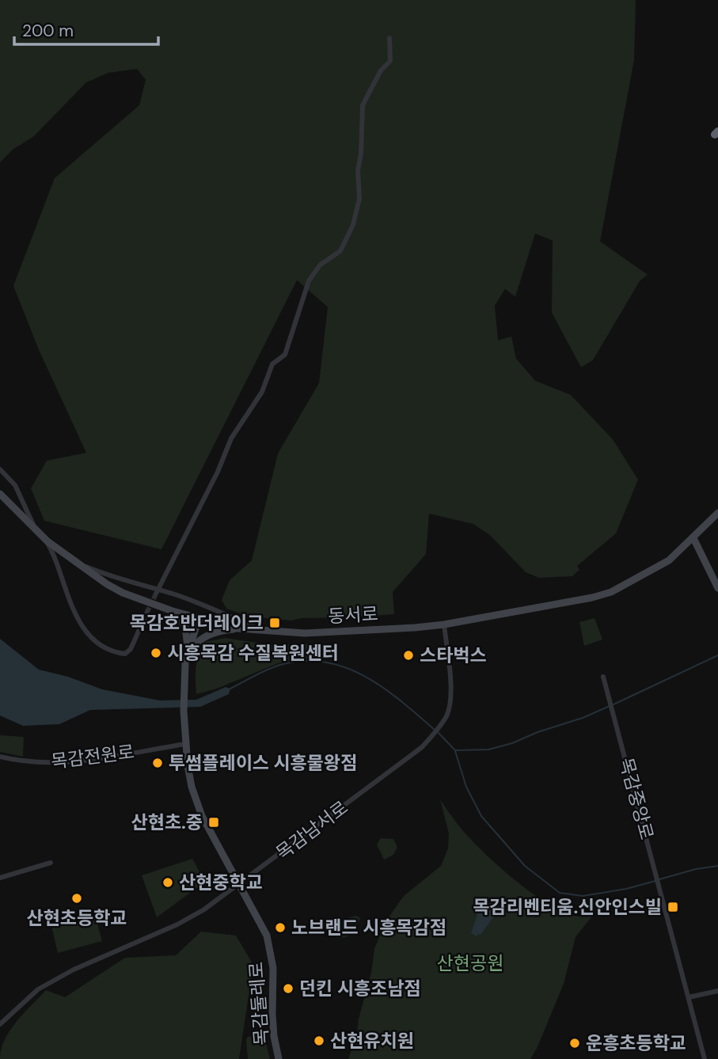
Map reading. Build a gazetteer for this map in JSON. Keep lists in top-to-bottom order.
{
  "streets": {
    "main road": ["동서로", "목감둘레로"],
    "street": ["목감전원로", "목감중앙로", "목감남서로"]
  },
  "crossings": [
    ["동서로", "목감남서로"],
    ["목감전원로", "목감둘레로"],
    ["목감남서로", "목감둘레로"]
  ],
  "parks": ["산현공원"],
  "places": {
    "transit": ["목감호반더레이크", "산현초.중", "목감리벤티움.신안인스빌"],
    "other": [
      "시흥목감 수질복원센터",
      "스타벅스",
      "투썸플레이스 시흥물왕점",
      "산현중학교",
      "산현초등학교",
      "노브랜드 시흥목감점",
      "던킨 시흥조남점",
      "산현유치원",
      "운흥초등학교"
    ]
  },
  "scale_bar": "200 m"
}
